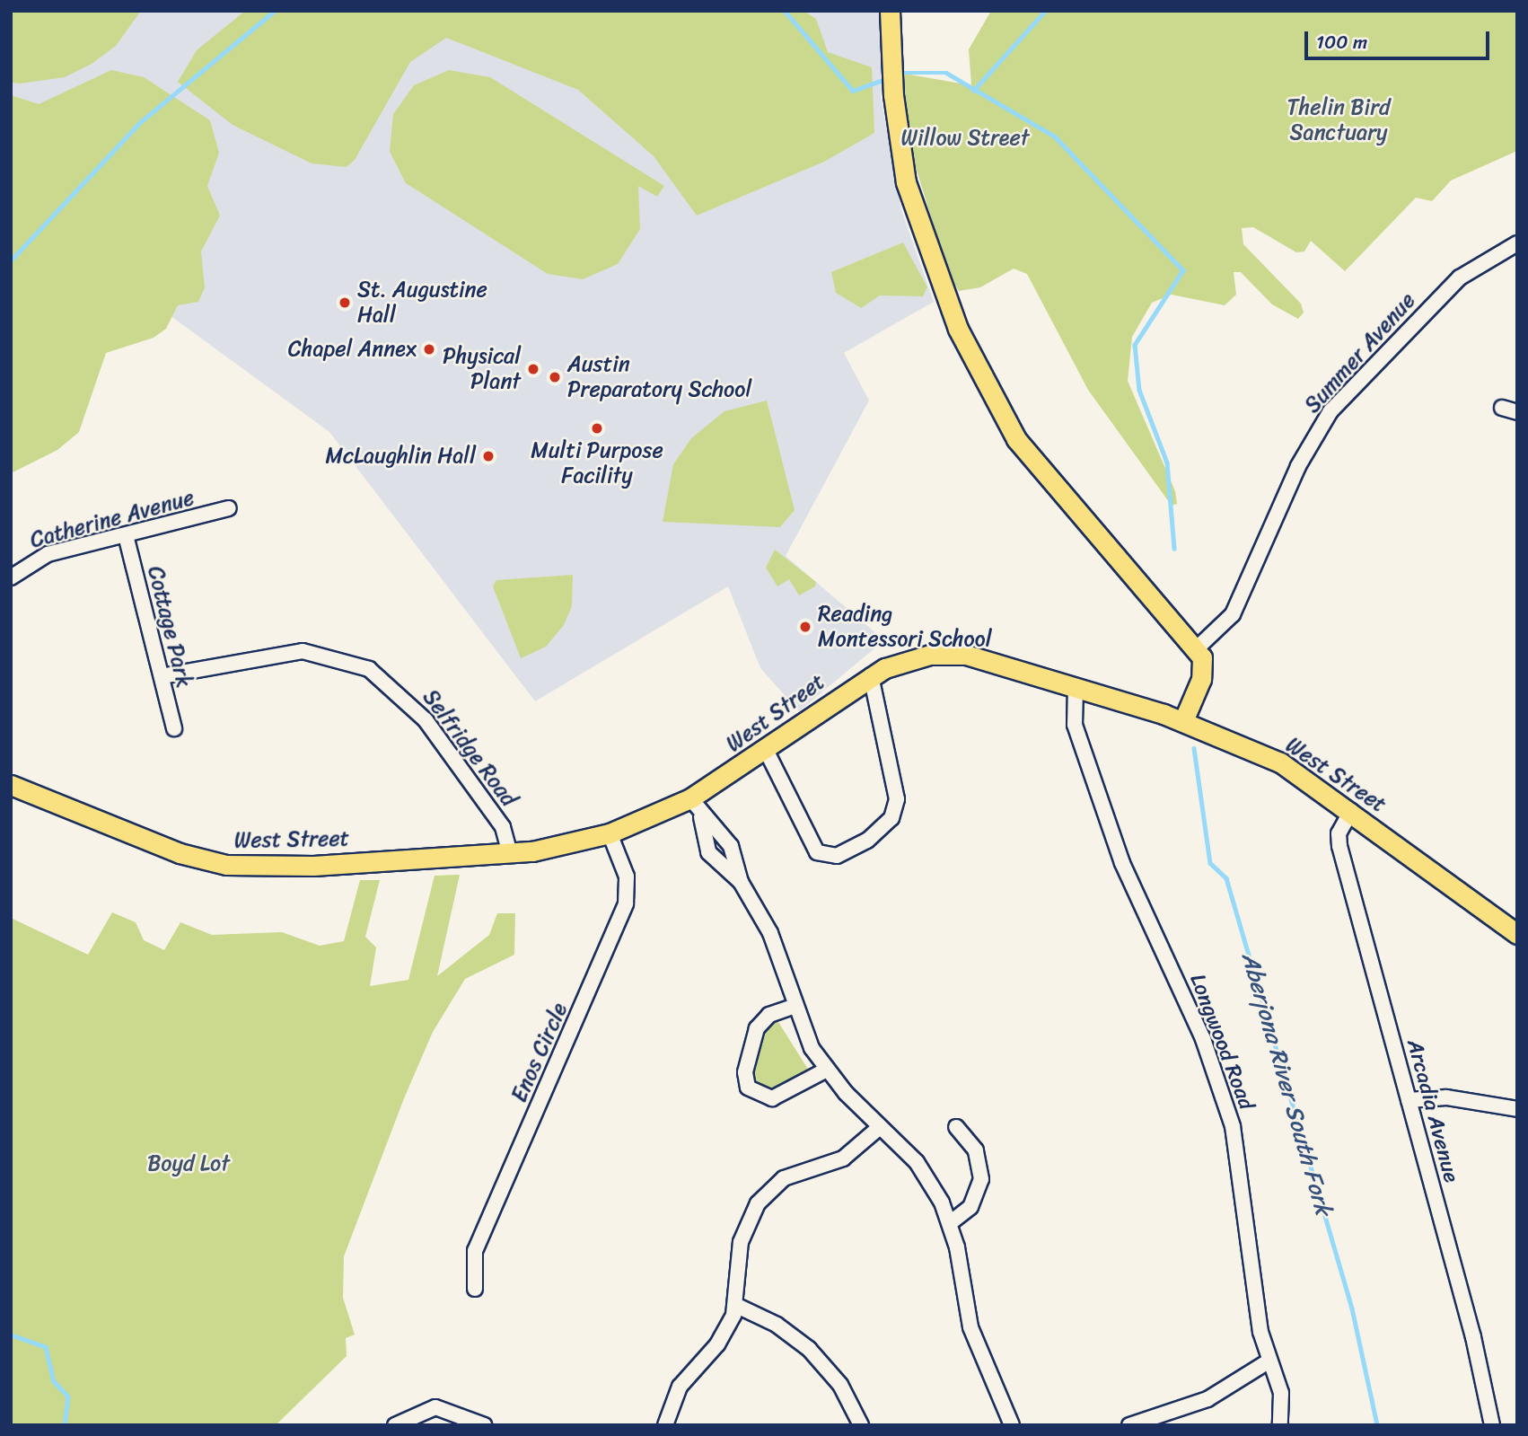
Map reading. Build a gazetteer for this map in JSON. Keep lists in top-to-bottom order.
{
  "streets": {
    "main road": ["West Street"],
    "street": [
      "Summer Avenue",
      "Catherine Avenue",
      "Cottage Park",
      "Selfridge Road",
      "Longwood Road",
      "Enos Circle",
      "Arcadia Avenue"
    ]
  },
  "crossings": [
    ["Catherine Avenue", "Cottage Park"],
    ["Cottage Park", "Selfridge Road"],
    ["West Street", "Selfridge Road"],
    ["West Street", "Longwood Road"],
    ["West Street", "Enos Circle"],
    ["West Street", "Arcadia Avenue"]
  ],
  "water": ["Aberjona River South Fork"],
  "parks": ["Thelin Bird Sanctuary", "Willow Street", "Boyd Lot"],
  "places": [
    "St. Augustine Hall",
    "Chapel Annex",
    "Physical Plant",
    "Austin Preparatory School",
    "Multi Purpose Facility",
    "McLaughlin Hall",
    "Reading Montessori School"
  ],
  "scale_bar": "100 m"
}
